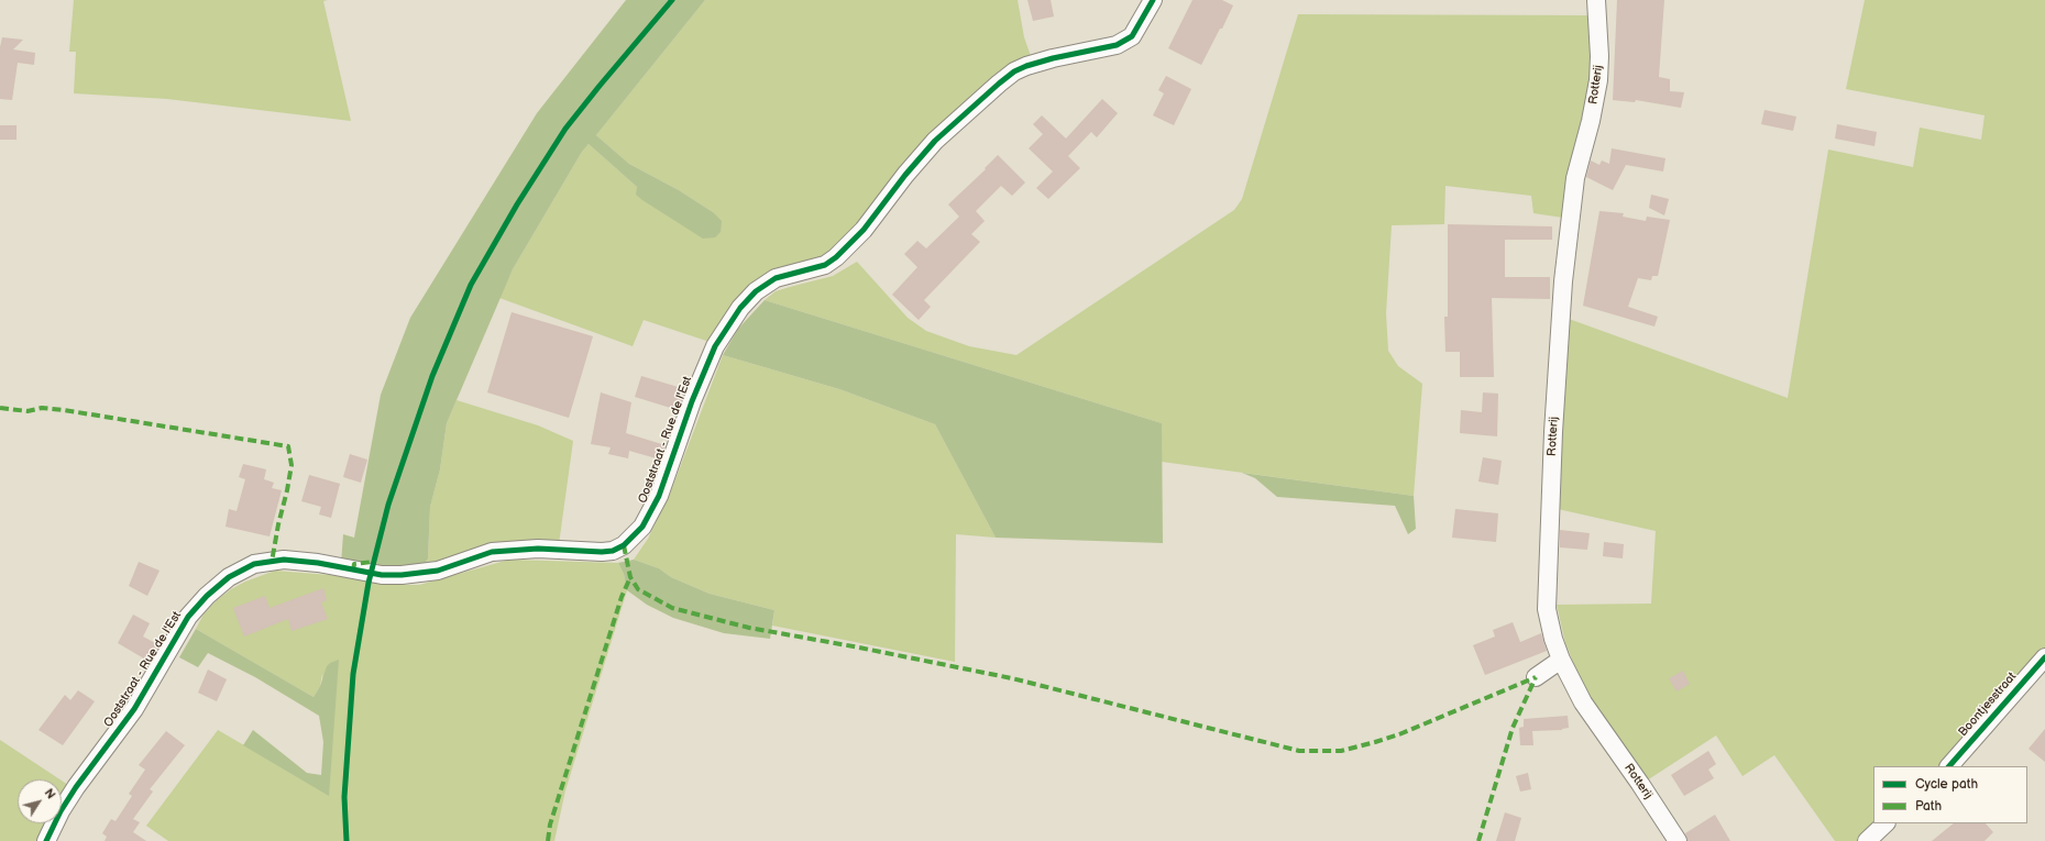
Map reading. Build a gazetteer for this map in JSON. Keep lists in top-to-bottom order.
{
  "streets": {
    "street": ["Rotterij", "Ooststraat - Rue de l'Est", "Boontjesstraat"]
  },
  "legend": ["Cycle path", "Path"],
  "north": "top right"
}
